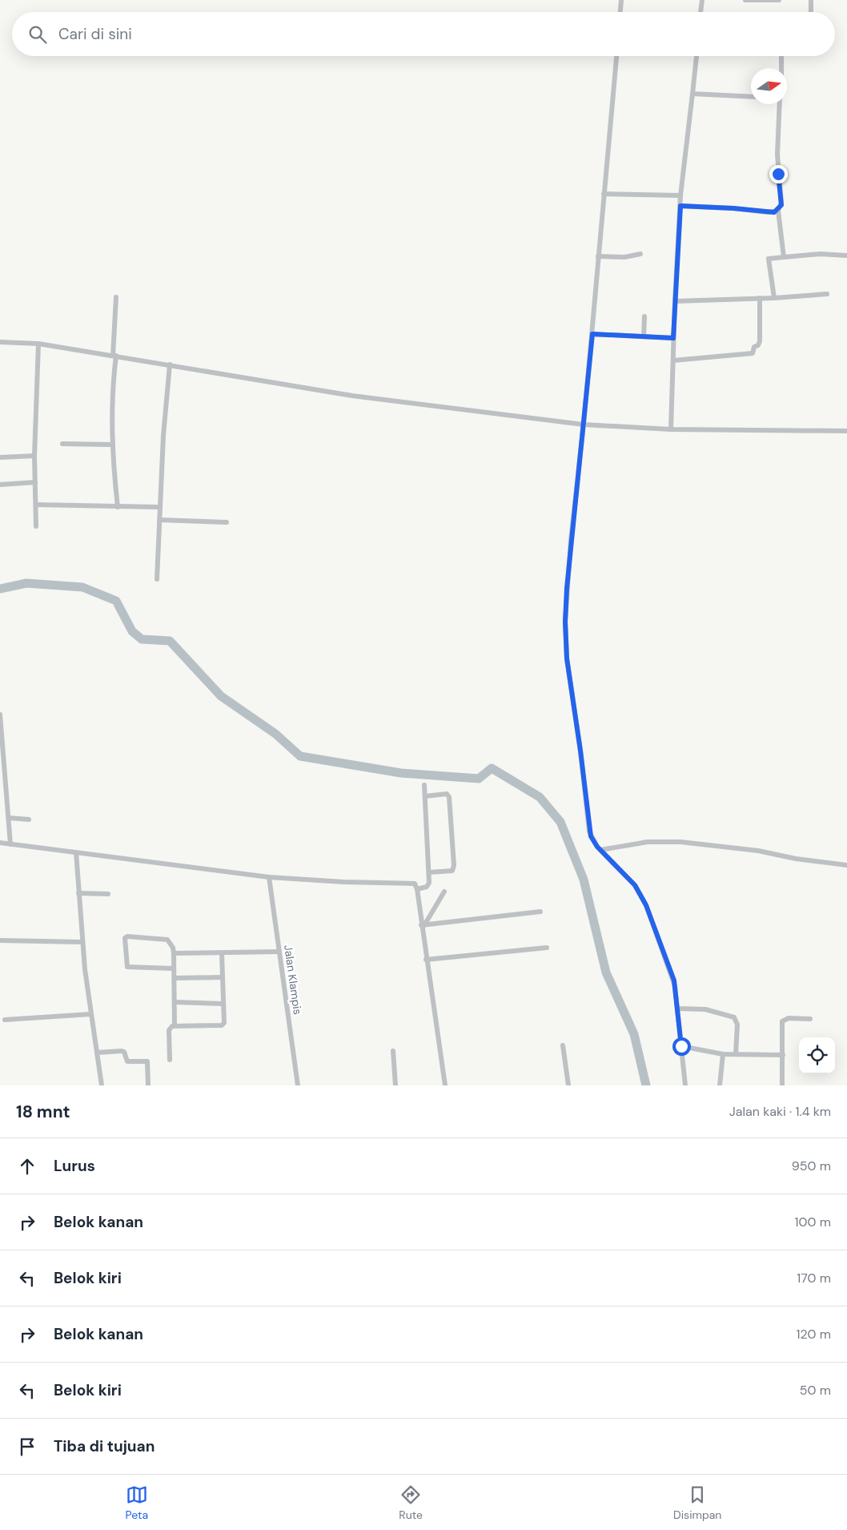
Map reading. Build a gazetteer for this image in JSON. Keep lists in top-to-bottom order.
{
  "streets": {
    "street": ["Jalan Klampis"]
  },
  "north": "right",
  "page": {
    "search": "Cari di sini",
    "heading": ["18 mnt", "Jalan kaki · 1.4 km"],
    "list": [
      ["Lurus", "950 m"],
      ["Belok kanan", "100 m"],
      ["Belok kiri", "170 m"],
      ["Belok kanan", "120 m"],
      ["Belok kiri", "50 m"],
      "Tiba di tujuan"
    ],
    "nav": ["Peta", "Rute", "Disimpan"]
  }
}
